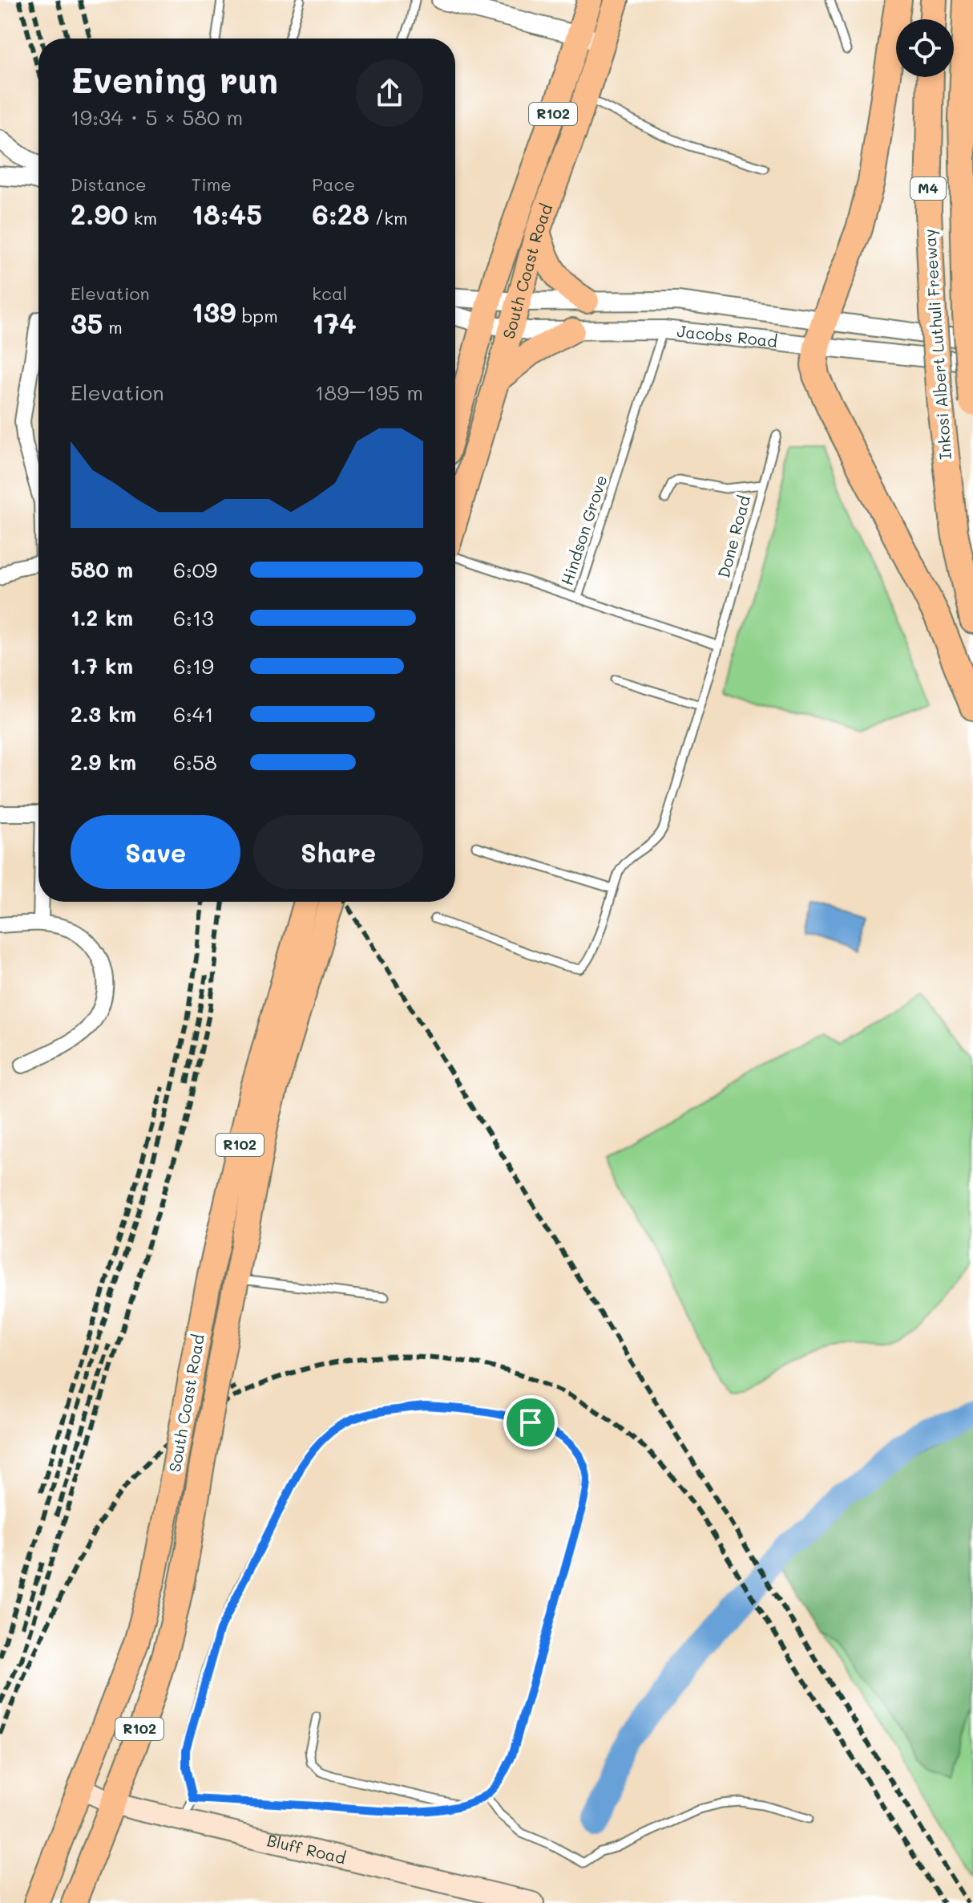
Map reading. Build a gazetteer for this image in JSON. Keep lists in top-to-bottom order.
{
  "streets": {
    "highway": [
      "R102",
      "M4",
      "South Coast Road",
      "Inkosi Albert Luthuli Freeway"
    ],
    "main road": ["Bluff Road"],
    "street": ["Jacobs Road"],
    "lane": ["Hindson Grove", "Done Road"]
  },
  "crossings": [
    ["South Coast Road", "Jacobs Road"],
    ["South Coast Road", "Bluff Road"],
    ["Jacobs Road", "Hindson Grove"],
    ["Hindson Grove", "Done Road"]
  ],
  "page": {
    "heading": ["Evening run", "19:34 · 5 × 580 m"],
    "stats": [
      ["Distance", "2.90 km"],
      ["Time", "18:45"],
      ["Pace", "6:28 /km"],
      ["Elevation", "35 m"],
      ["139 bpm"],
      ["kcal", "174"]
    ],
    "chart": ["Elevation", "189–195 m"],
    "list": [
      {
        "name": "580 m",
        "note": "6:09"
      },
      {
        "name": "1.2 km",
        "note": "6:13"
      },
      {
        "name": "1.7 km",
        "note": "6:19"
      },
      {
        "name": "2.3 km",
        "note": "6:41"
      },
      {
        "name": "2.9 km",
        "note": "6:58"
      }
    ],
    "buttons": ["Save", "Share"]
  }
}
